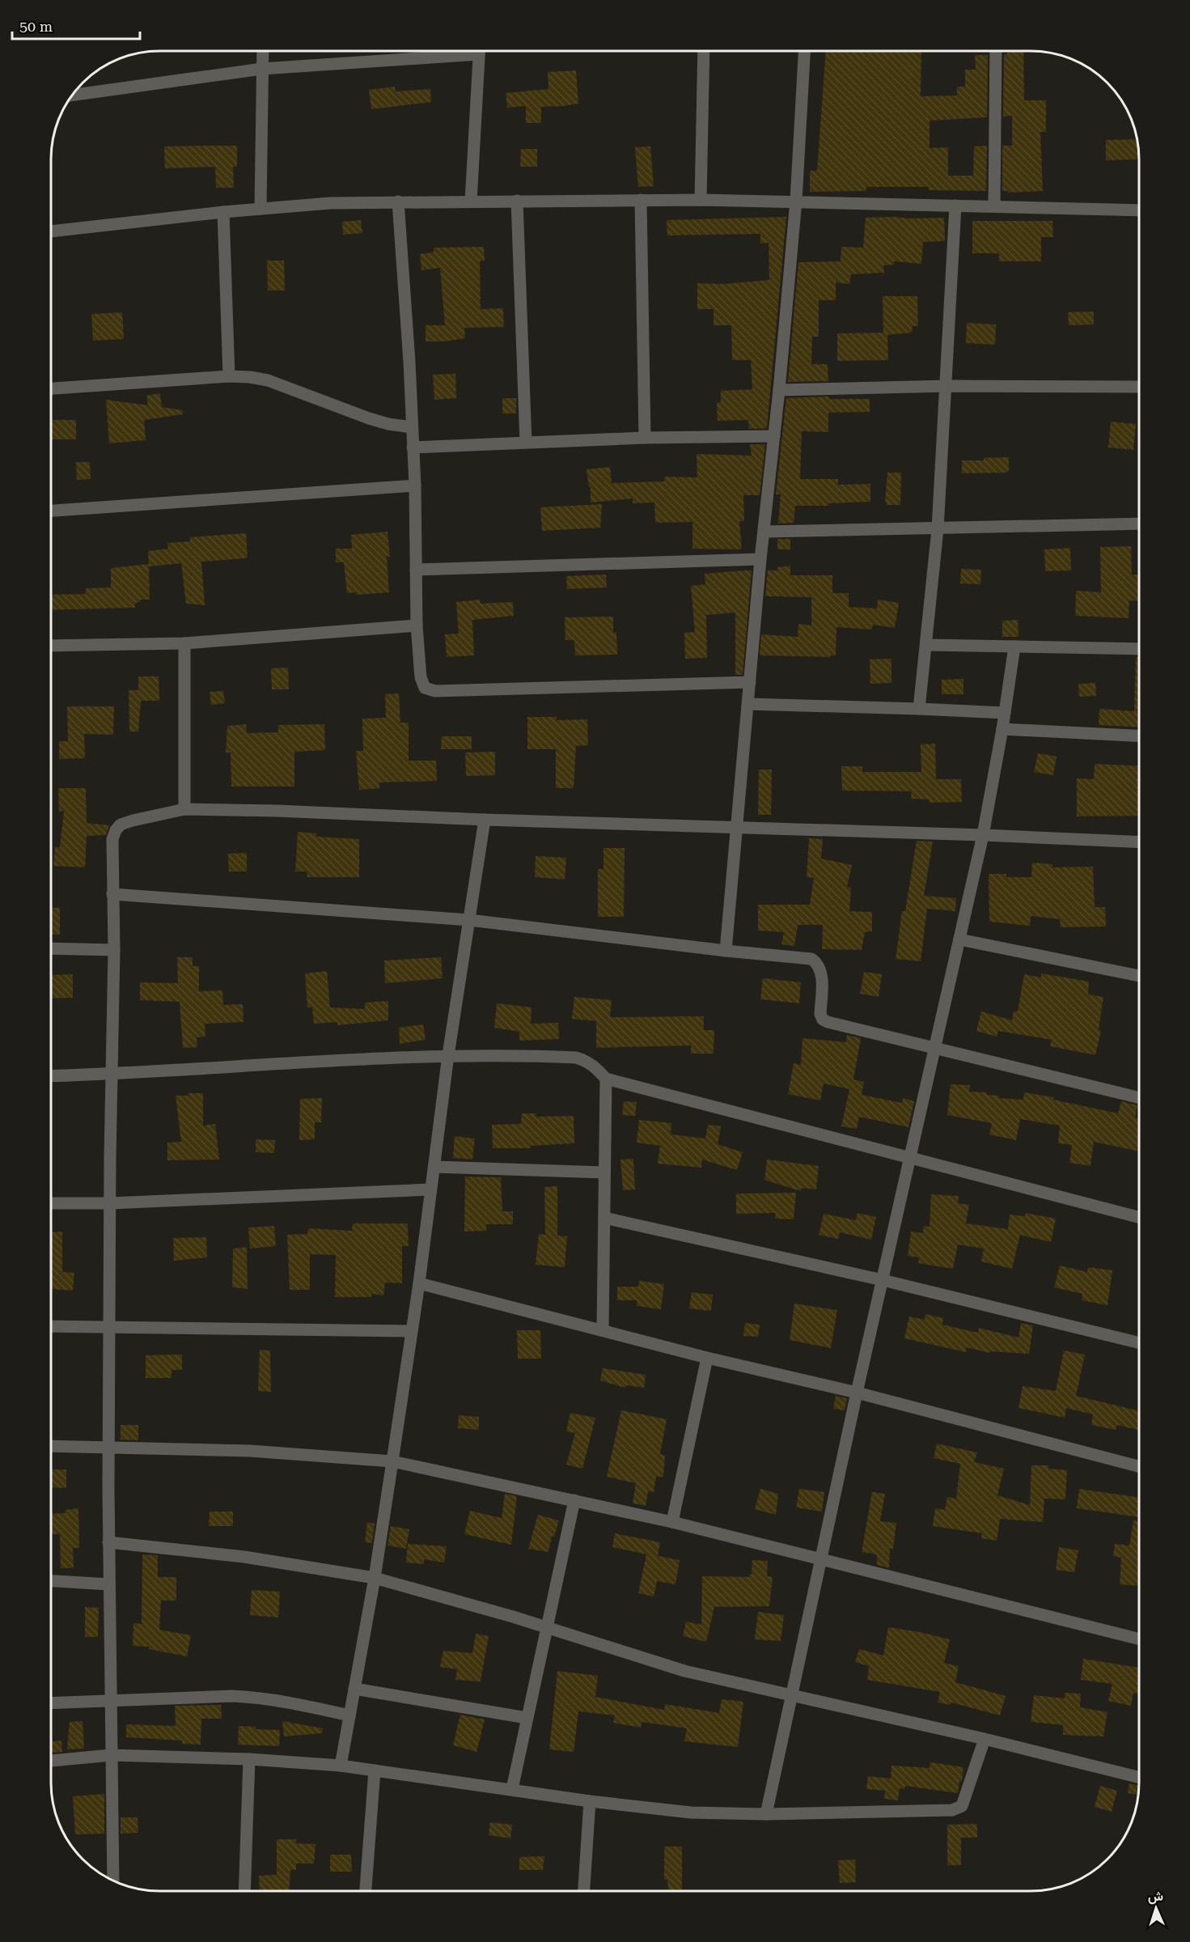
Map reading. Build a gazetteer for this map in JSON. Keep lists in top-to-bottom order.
{
  "scale_bar": "50 m",
  "north": "top"
}
